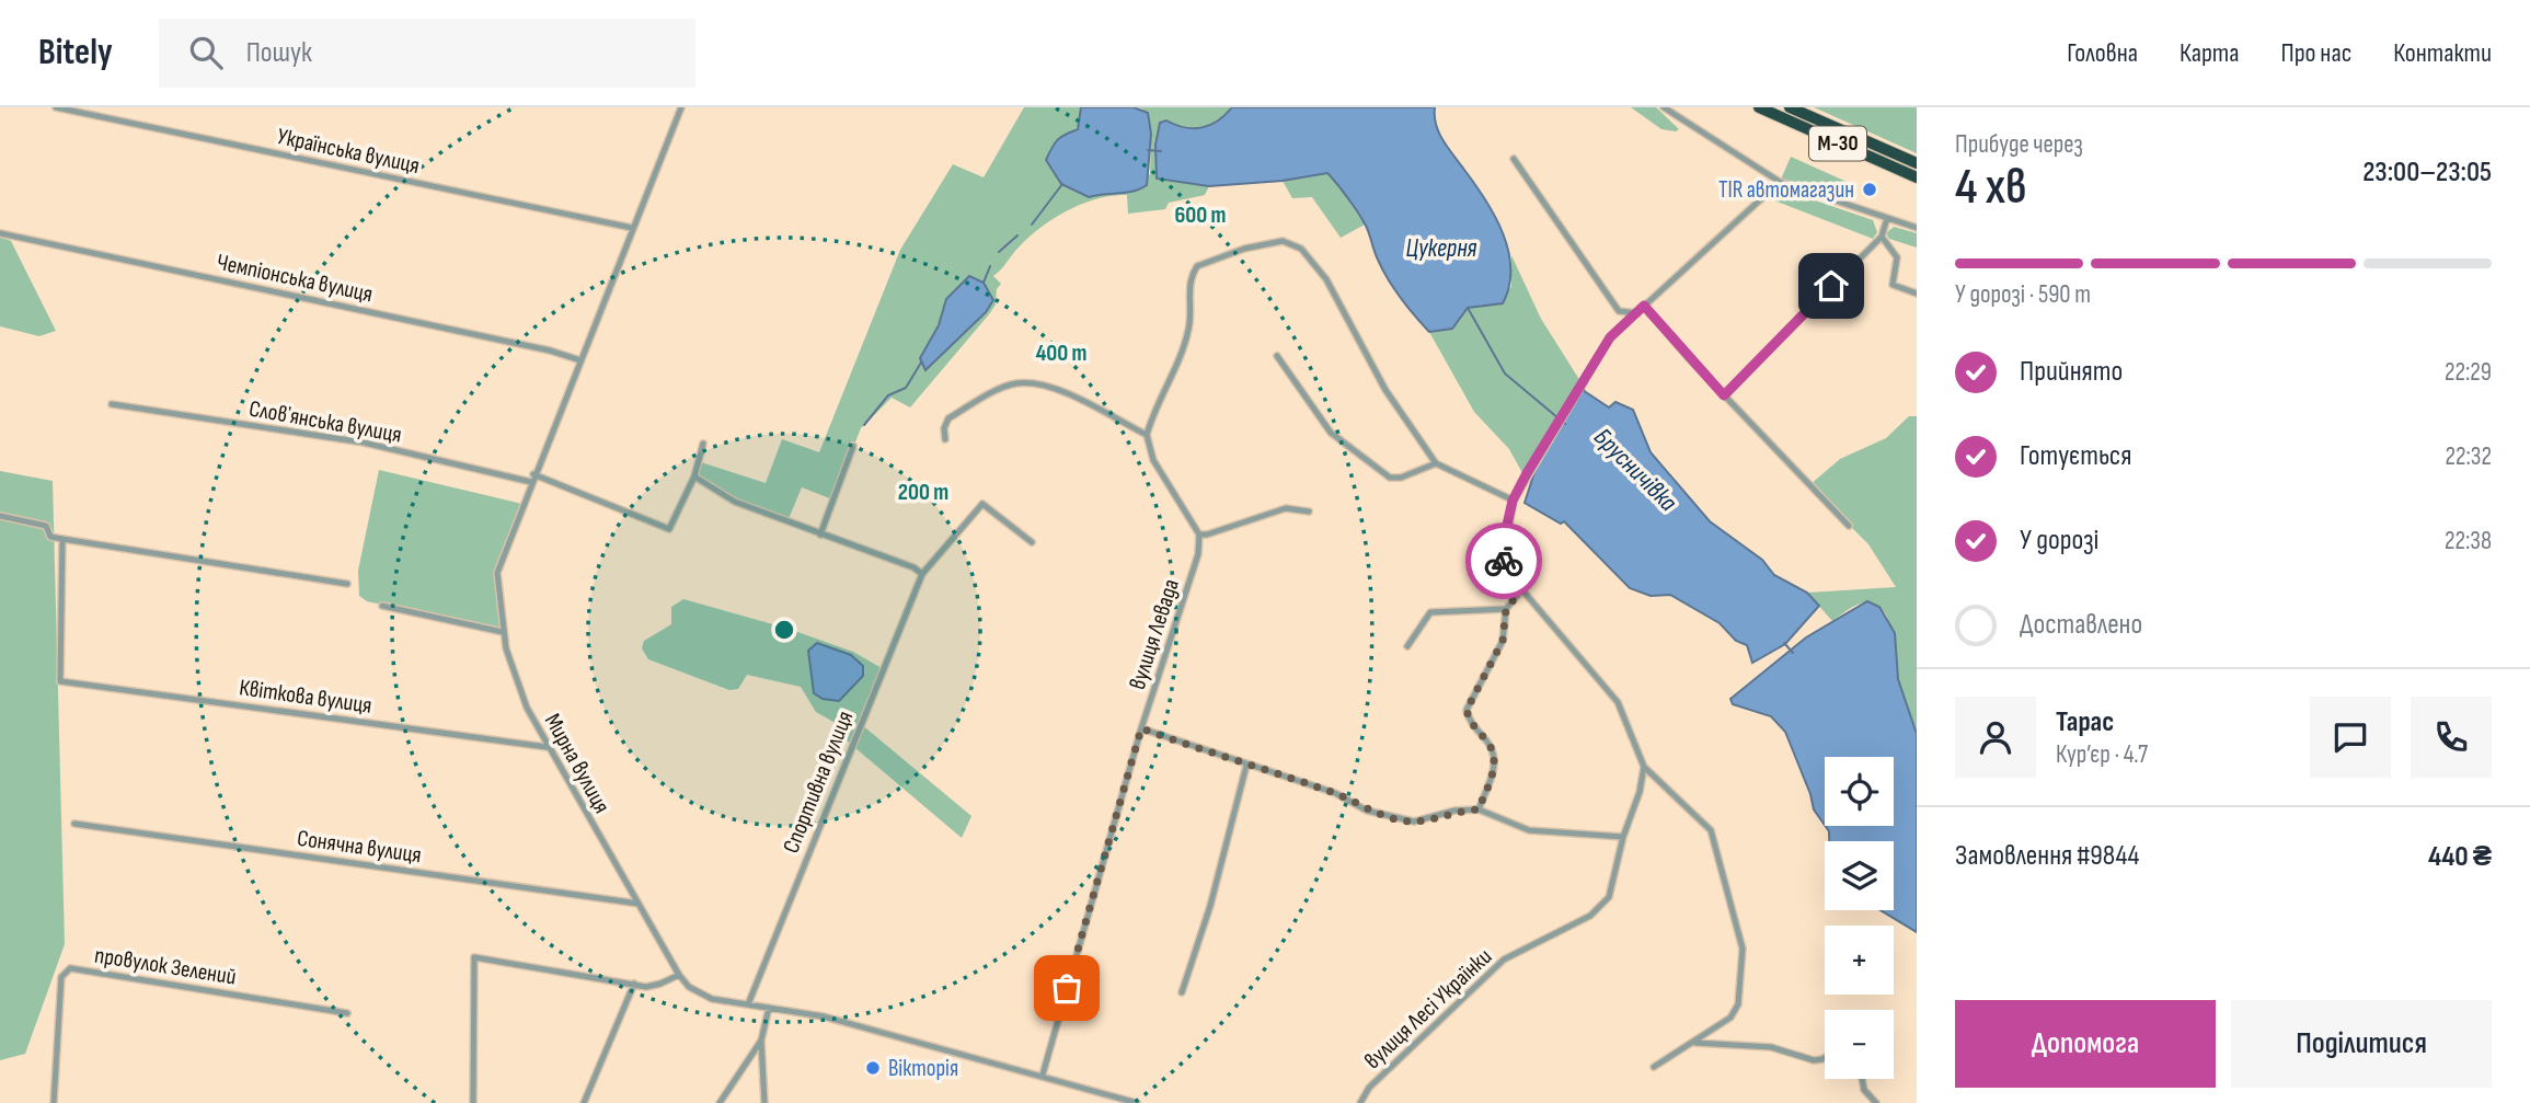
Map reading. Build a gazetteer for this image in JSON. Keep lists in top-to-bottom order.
{
  "streets": {
    "highway": ["М-30"],
    "street": [
      "Українська вулиця",
      "Чемпіонська вулиця",
      "Словʼянська вулиця",
      "вулиця Левада",
      "Квіткова вулиця",
      "Мирна вулиця",
      "Спортивна вулиця",
      "Сонячна вулиця",
      "провулок Зелений",
      "вулиця Лесі Українки"
    ]
  },
  "crossings": [
    ["Українська вулиця", "Мирна вулиця"],
    ["Чемпіонська вулиця", "Мирна вулиця"],
    ["Словʼянська вулиця", "Мирна вулиця"],
    ["вулиця Левада", "Мирна вулиця"],
    ["Квіткова вулиця", "Мирна вулиця"],
    ["Мирна вулиця", "Спортивна вулиця"],
    ["Мирна вулиця", "Сонячна вулиця"]
  ],
  "water": ["Цукерня", "Брусничівка"],
  "places": ["TIR автомагазин", "Вікторія"],
  "page": {
    "header": "Bitely",
    "search": "Пошук",
    "nav": [
      "Головна",
      "Карта",
      "Про нас",
      "Контакти"
    ],
    "heading": ["4 хв", "Прибуде через", "23:00–23:05"],
    "panel": [
      "Тарас",
      "Кур’єр · 4.7",
      "Замовлення #9844",
      "440 ₴"
    ],
    "bar": "У дорозі · 590 m",
    "list": [
      ["Прийнято", "22:29"],
      ["Готується", "22:32"],
      ["У дорозі", "22:38"],
      "Доставлено"
    ],
    "map_buttons": ["+", "−"],
    "buttons": ["Допомога", "Поділитися"]
  },
  "rings": ["600 m", "400 m", "200 m"]
}
